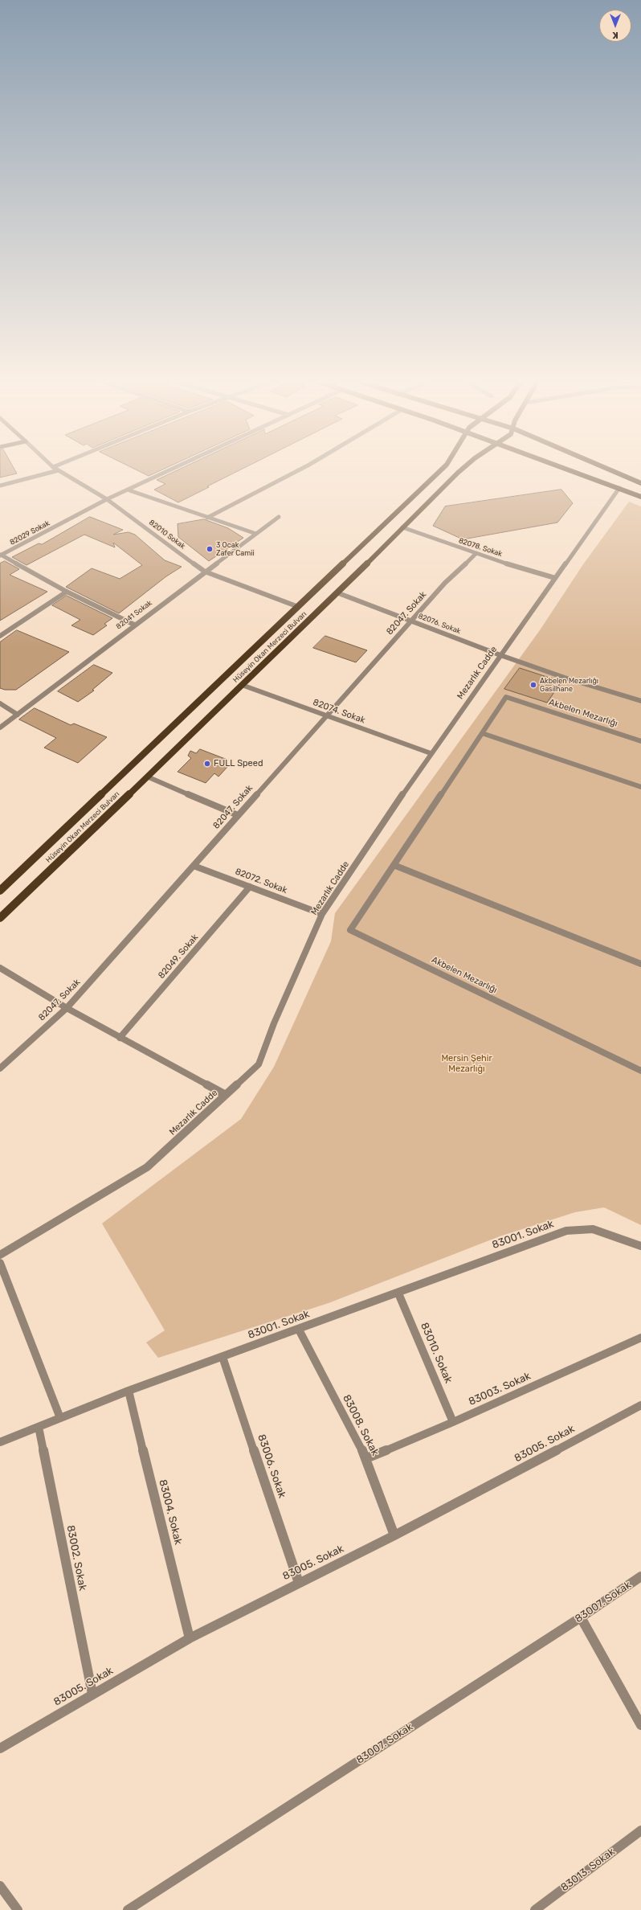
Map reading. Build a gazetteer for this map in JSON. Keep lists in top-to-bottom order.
{
  "streets": {
    "main road": ["Hüseyin Okan Merzeci Bulvarı"],
    "street": [
      "82029 Sokak",
      "82010 Sokak",
      "82078. Sokak",
      "82047. Sokak",
      "82041 Sokak",
      "82076. Sokak",
      "Mezarlık Cadde",
      "82074. Sokak",
      "Akbelen Mezarlığı",
      "82072. Sokak",
      "82049. Sokak",
      "83001. Sokak",
      "83010. Sokak",
      "83003. Sokak",
      "83008. Sokak",
      "83005. Sokak",
      "83006. Sokak",
      "83004. Sokak",
      "83002. Sokak",
      "83007. Sokak",
      "83013. Sokak"
    ]
  },
  "crossings": [
    ["82029 Sokak", "82010 Sokak"],
    ["82010 Sokak", "82041 Sokak"],
    ["82010 Sokak", "Hüseyin Okan Merzeci Bulvarı"],
    ["82078. Sokak", "82047. Sokak"],
    ["82078. Sokak", "Hüseyin Okan Merzeci Bulvarı"],
    ["82078. Sokak", "Mezarlık Cadde"],
    ["82047. Sokak", "82076. Sokak"],
    ["82047. Sokak", "82074. Sokak"],
    ["82047. Sokak", "82072. Sokak"],
    ["82076. Sokak", "Hüseyin Okan Merzeci Bulvarı"],
    ["82076. Sokak", "Mezarlık Cadde"],
    ["Hüseyin Okan Merzeci Bulvarı", "82074. Sokak"],
    ["Mezarlık Cadde", "82074. Sokak"],
    ["Mezarlık Cadde", "82072. Sokak"],
    ["82072. Sokak", "82049. Sokak"],
    ["83001. Sokak", "83010. Sokak"],
    ["83001. Sokak", "83008. Sokak"],
    ["83001. Sokak", "83006. Sokak"],
    ["83001. Sokak", "83004. Sokak"],
    ["83001. Sokak", "83002. Sokak"],
    ["83010. Sokak", "83003. Sokak"],
    ["83003. Sokak", "83008. Sokak"],
    ["83008. Sokak", "83005. Sokak"],
    ["83005. Sokak", "83006. Sokak"],
    ["83005. Sokak", "83004. Sokak"],
    ["83005. Sokak", "83002. Sokak"]
  ],
  "parks": ["Mersin Şehir Mezarlığı"],
  "places": ["3 Ocak Zafer Camii", "Akbelen Mezarlığı Gasilhane", "FULL Speed"],
  "north": "bottom"
}
